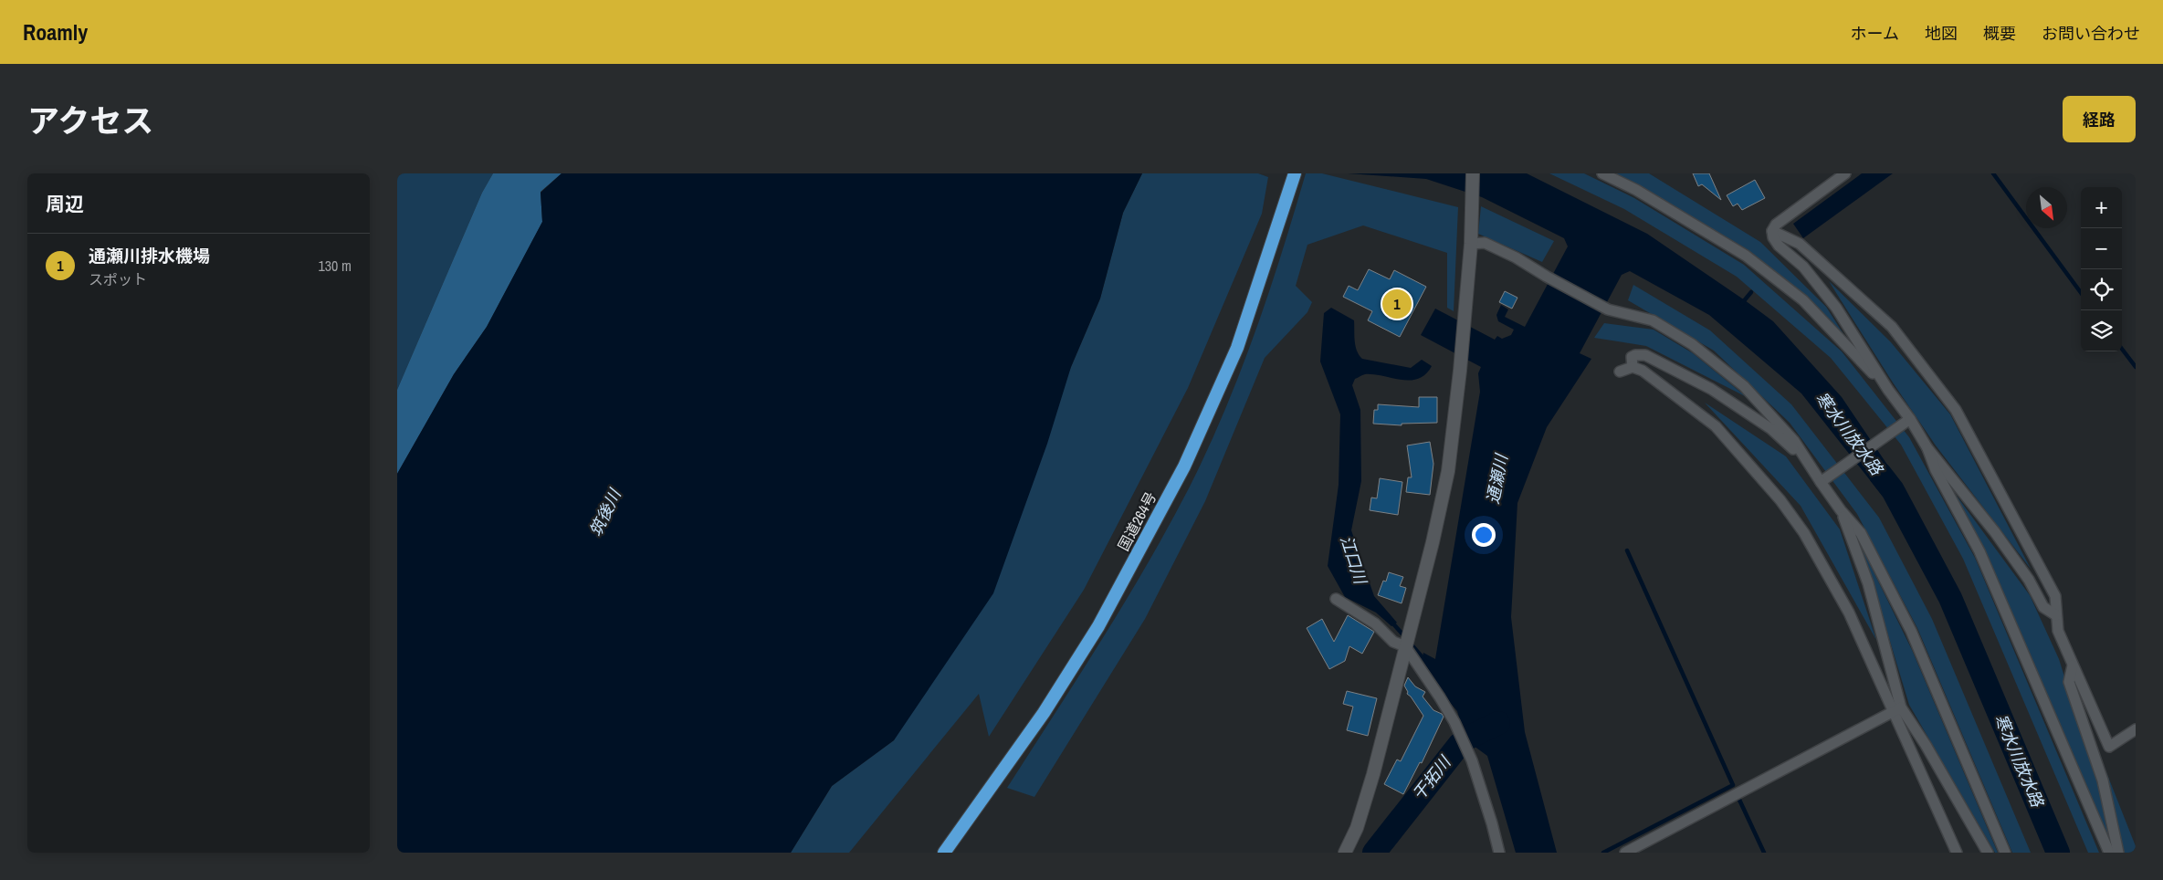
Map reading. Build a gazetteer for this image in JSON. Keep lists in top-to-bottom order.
{
  "streets": {
    "highway": ["国道264号"]
  },
  "water": [
    "寒水川放水路",
    "通瀬川",
    "筑後川",
    "江口川",
    "干拓川"
  ],
  "north": "bottom right",
  "page": {
    "header": "Roamly",
    "nav": [
      "ホーム",
      "地図",
      "概要",
      "お問い合わせ"
    ],
    "title": "アクセス",
    "buttons": "経路",
    "heading": "周辺",
    "map_buttons": ["+", "−"],
    "list": [
      {
        "mark": "1",
        "name": "通瀬川排水機場",
        "note": "スポット",
        "value": "130 m"
      }
    ],
    "pins": "1"
  }
}
